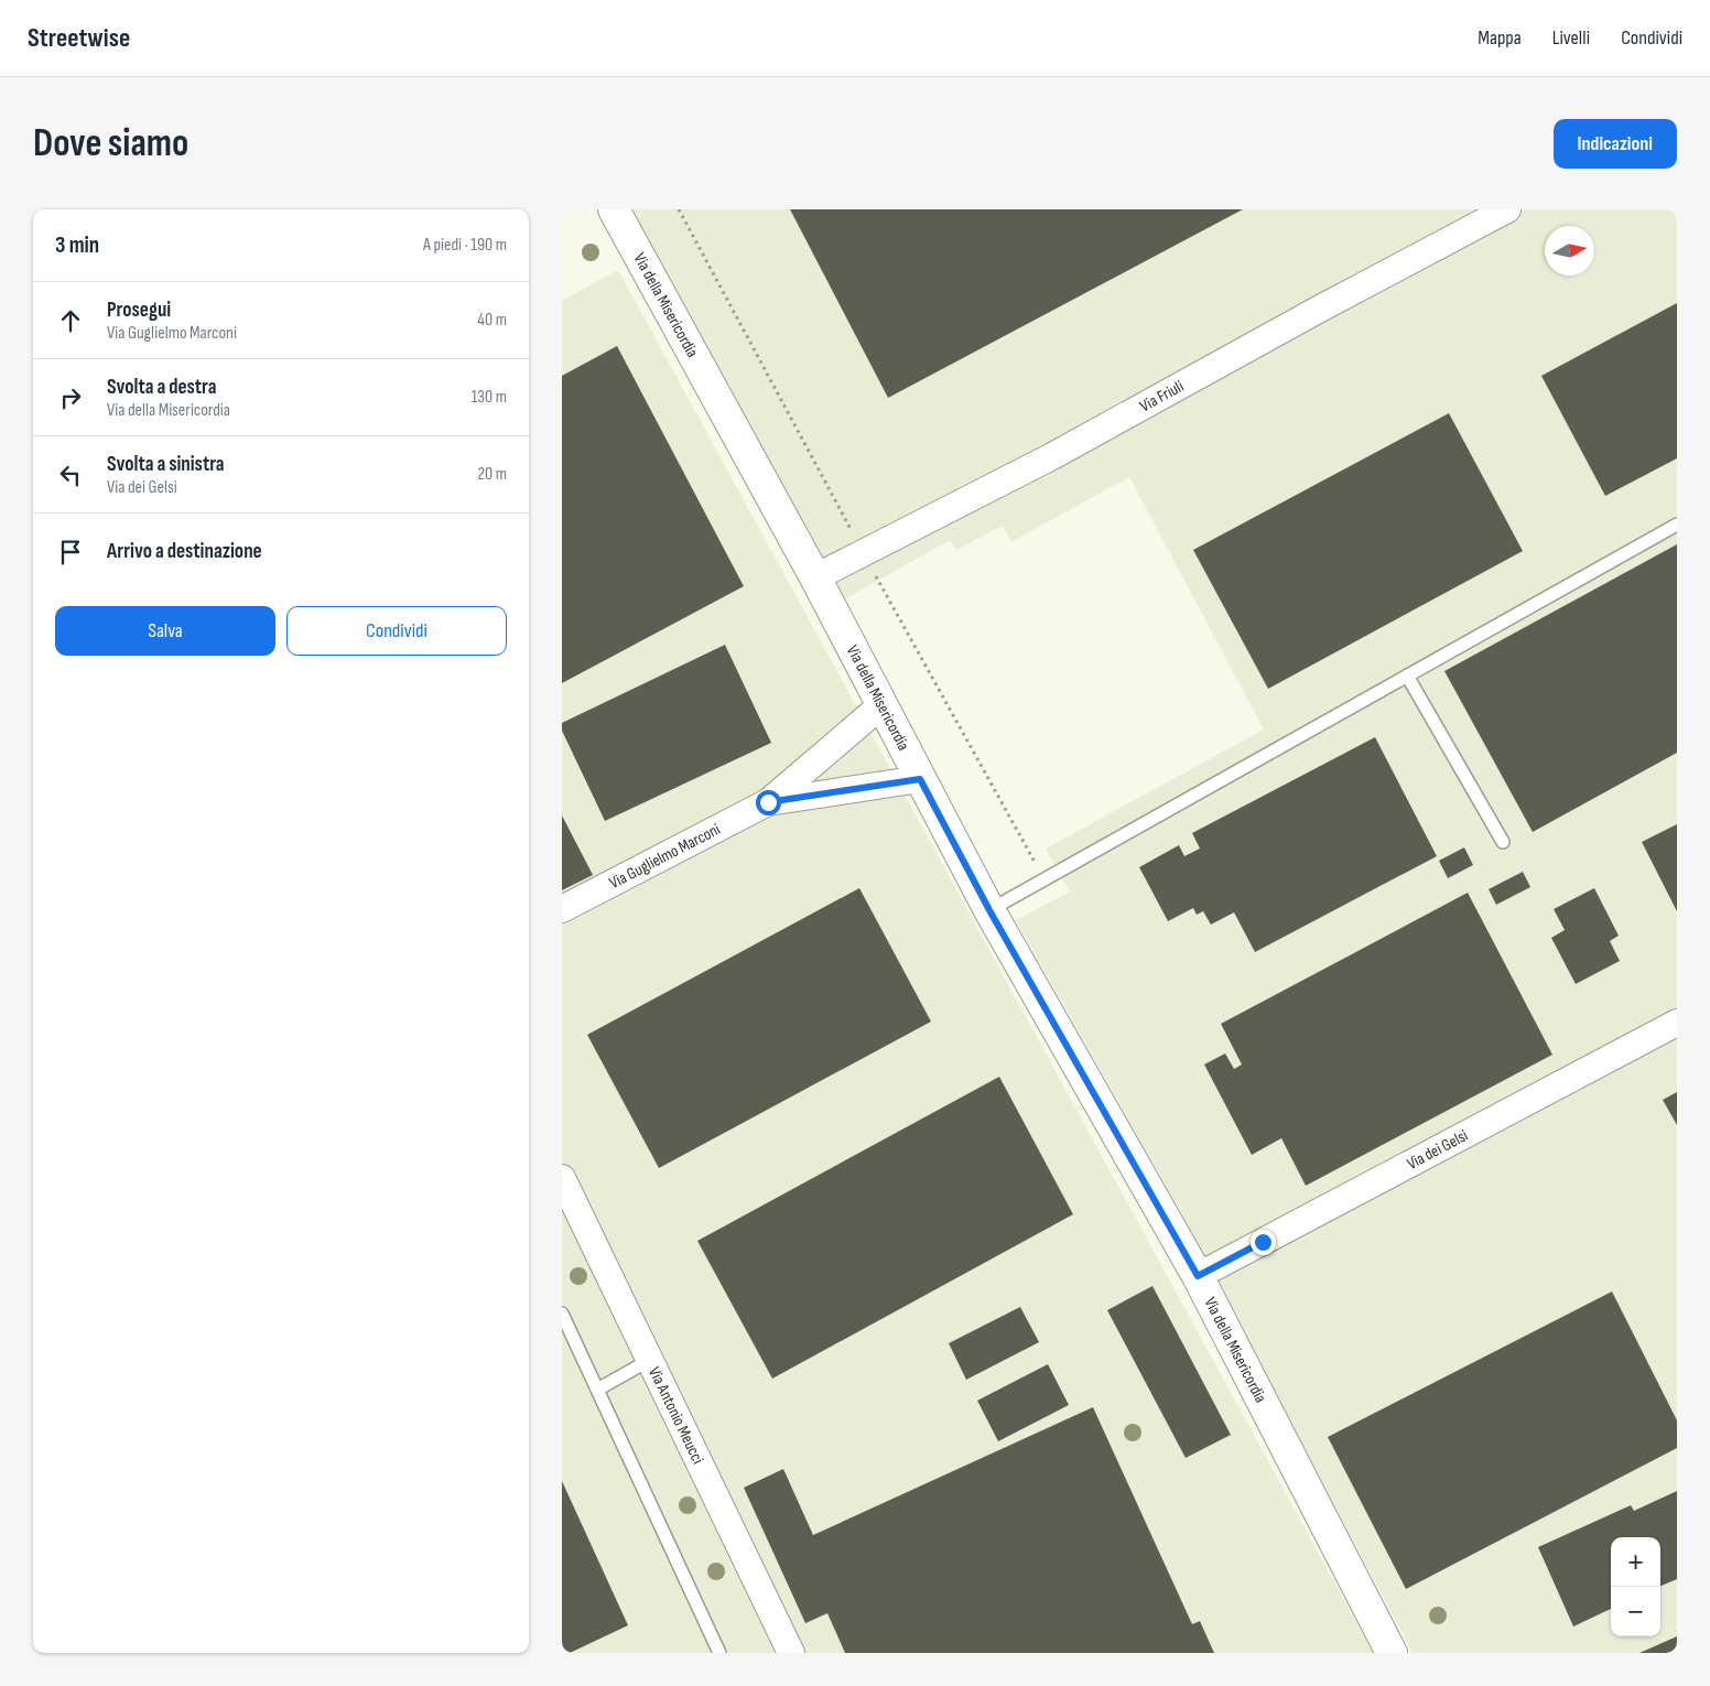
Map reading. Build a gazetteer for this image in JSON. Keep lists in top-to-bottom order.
{
  "streets": {
    "street": [
      "Via della Misericordia",
      "Via Friuli",
      "Via Guglielmo Marconi",
      "Via dei Gelsi",
      "Via Antonio Meucci"
    ]
  },
  "crossings": [
    ["Via della Misericordia", "Via Friuli"],
    ["Via della Misericordia", "Via Guglielmo Marconi"],
    ["Via della Misericordia", "Via dei Gelsi"]
  ],
  "north": "right",
  "page": {
    "header": "Streetwise",
    "nav": ["Mappa", "Livelli", "Condividi"],
    "buttons": [
      "Indicazioni",
      ["Salva", "Condividi"]
    ],
    "title": "Dove siamo",
    "heading": ["3 min", "A piedi · 190 m"],
    "list": [
      ["Prosegui", "Via Guglielmo Marconi", "40 m"],
      ["Svolta a destra", "Via della Misericordia", "130 m"],
      ["Svolta a sinistra", "Via dei Gelsi", "20 m"],
      "Arrivo a destinazione"
    ],
    "map_buttons": ["+", "−"]
  }
}
